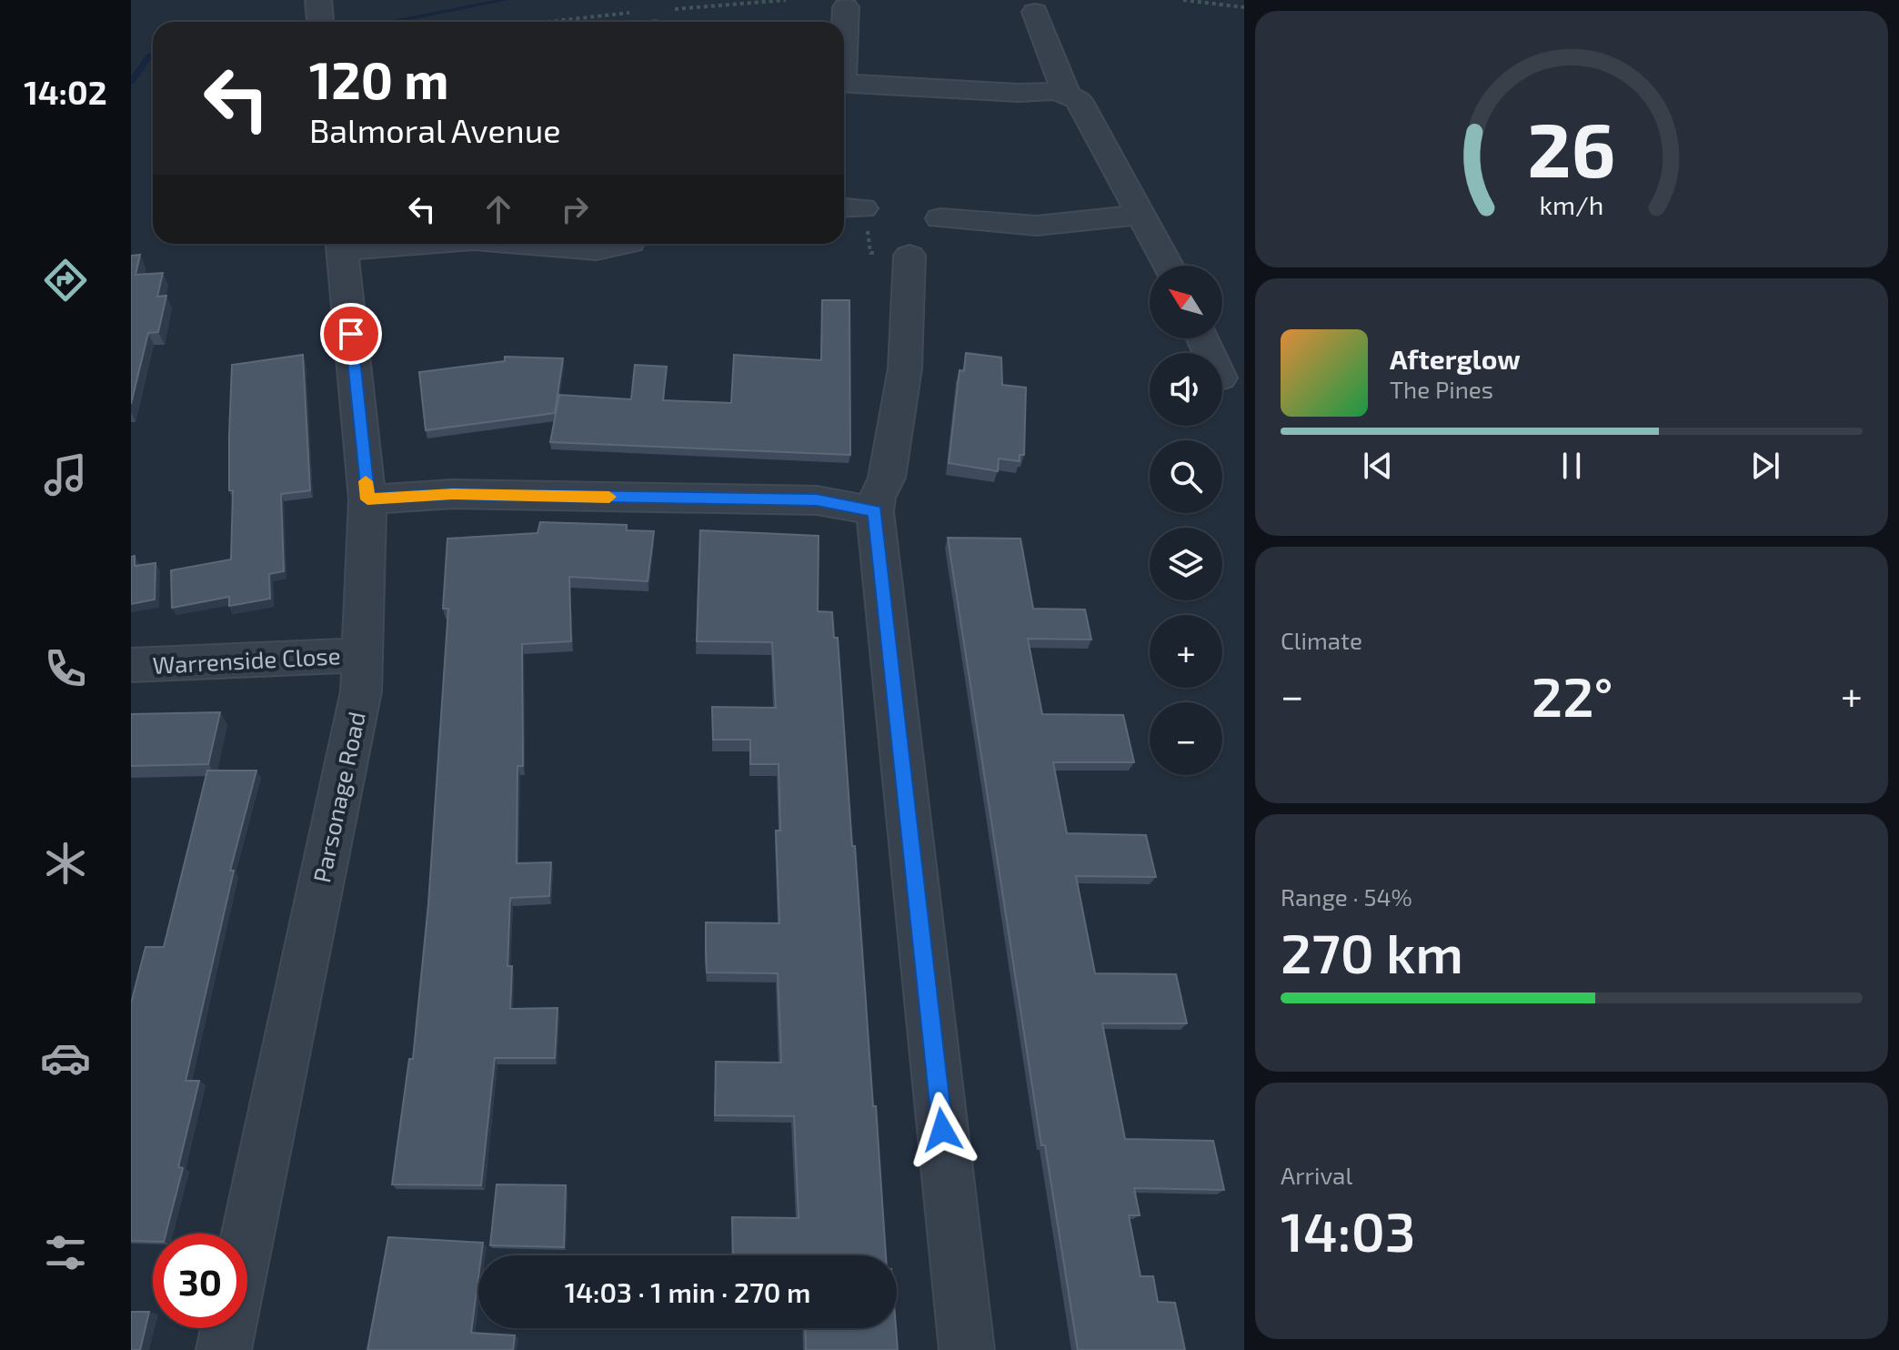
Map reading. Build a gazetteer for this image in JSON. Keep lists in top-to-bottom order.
{
  "streets": {
    "street": ["Warrenside Close", "Parsonage Road"]
  },
  "crossings": [
    ["Warrenside Close", "Parsonage Road"]
  ],
  "north": "top left",
  "page": {
    "tabs": "14:02",
    "turn": ["120 m", "Balmoral Avenue"],
    "map_buttons": ["+", "−"],
    "song": ["Afterglow", "The Pines"],
    "tile": [
      "Climate",
      ["Range · 54%", "270 km"],
      ["Arrival", "14:03"]
    ],
    "heat": ["−", "22°", "+"],
    "limit": "30",
    "trip": "14:03 · 1 min · 270 m",
    "gauge": ["26", "km/h"]
  }
}
